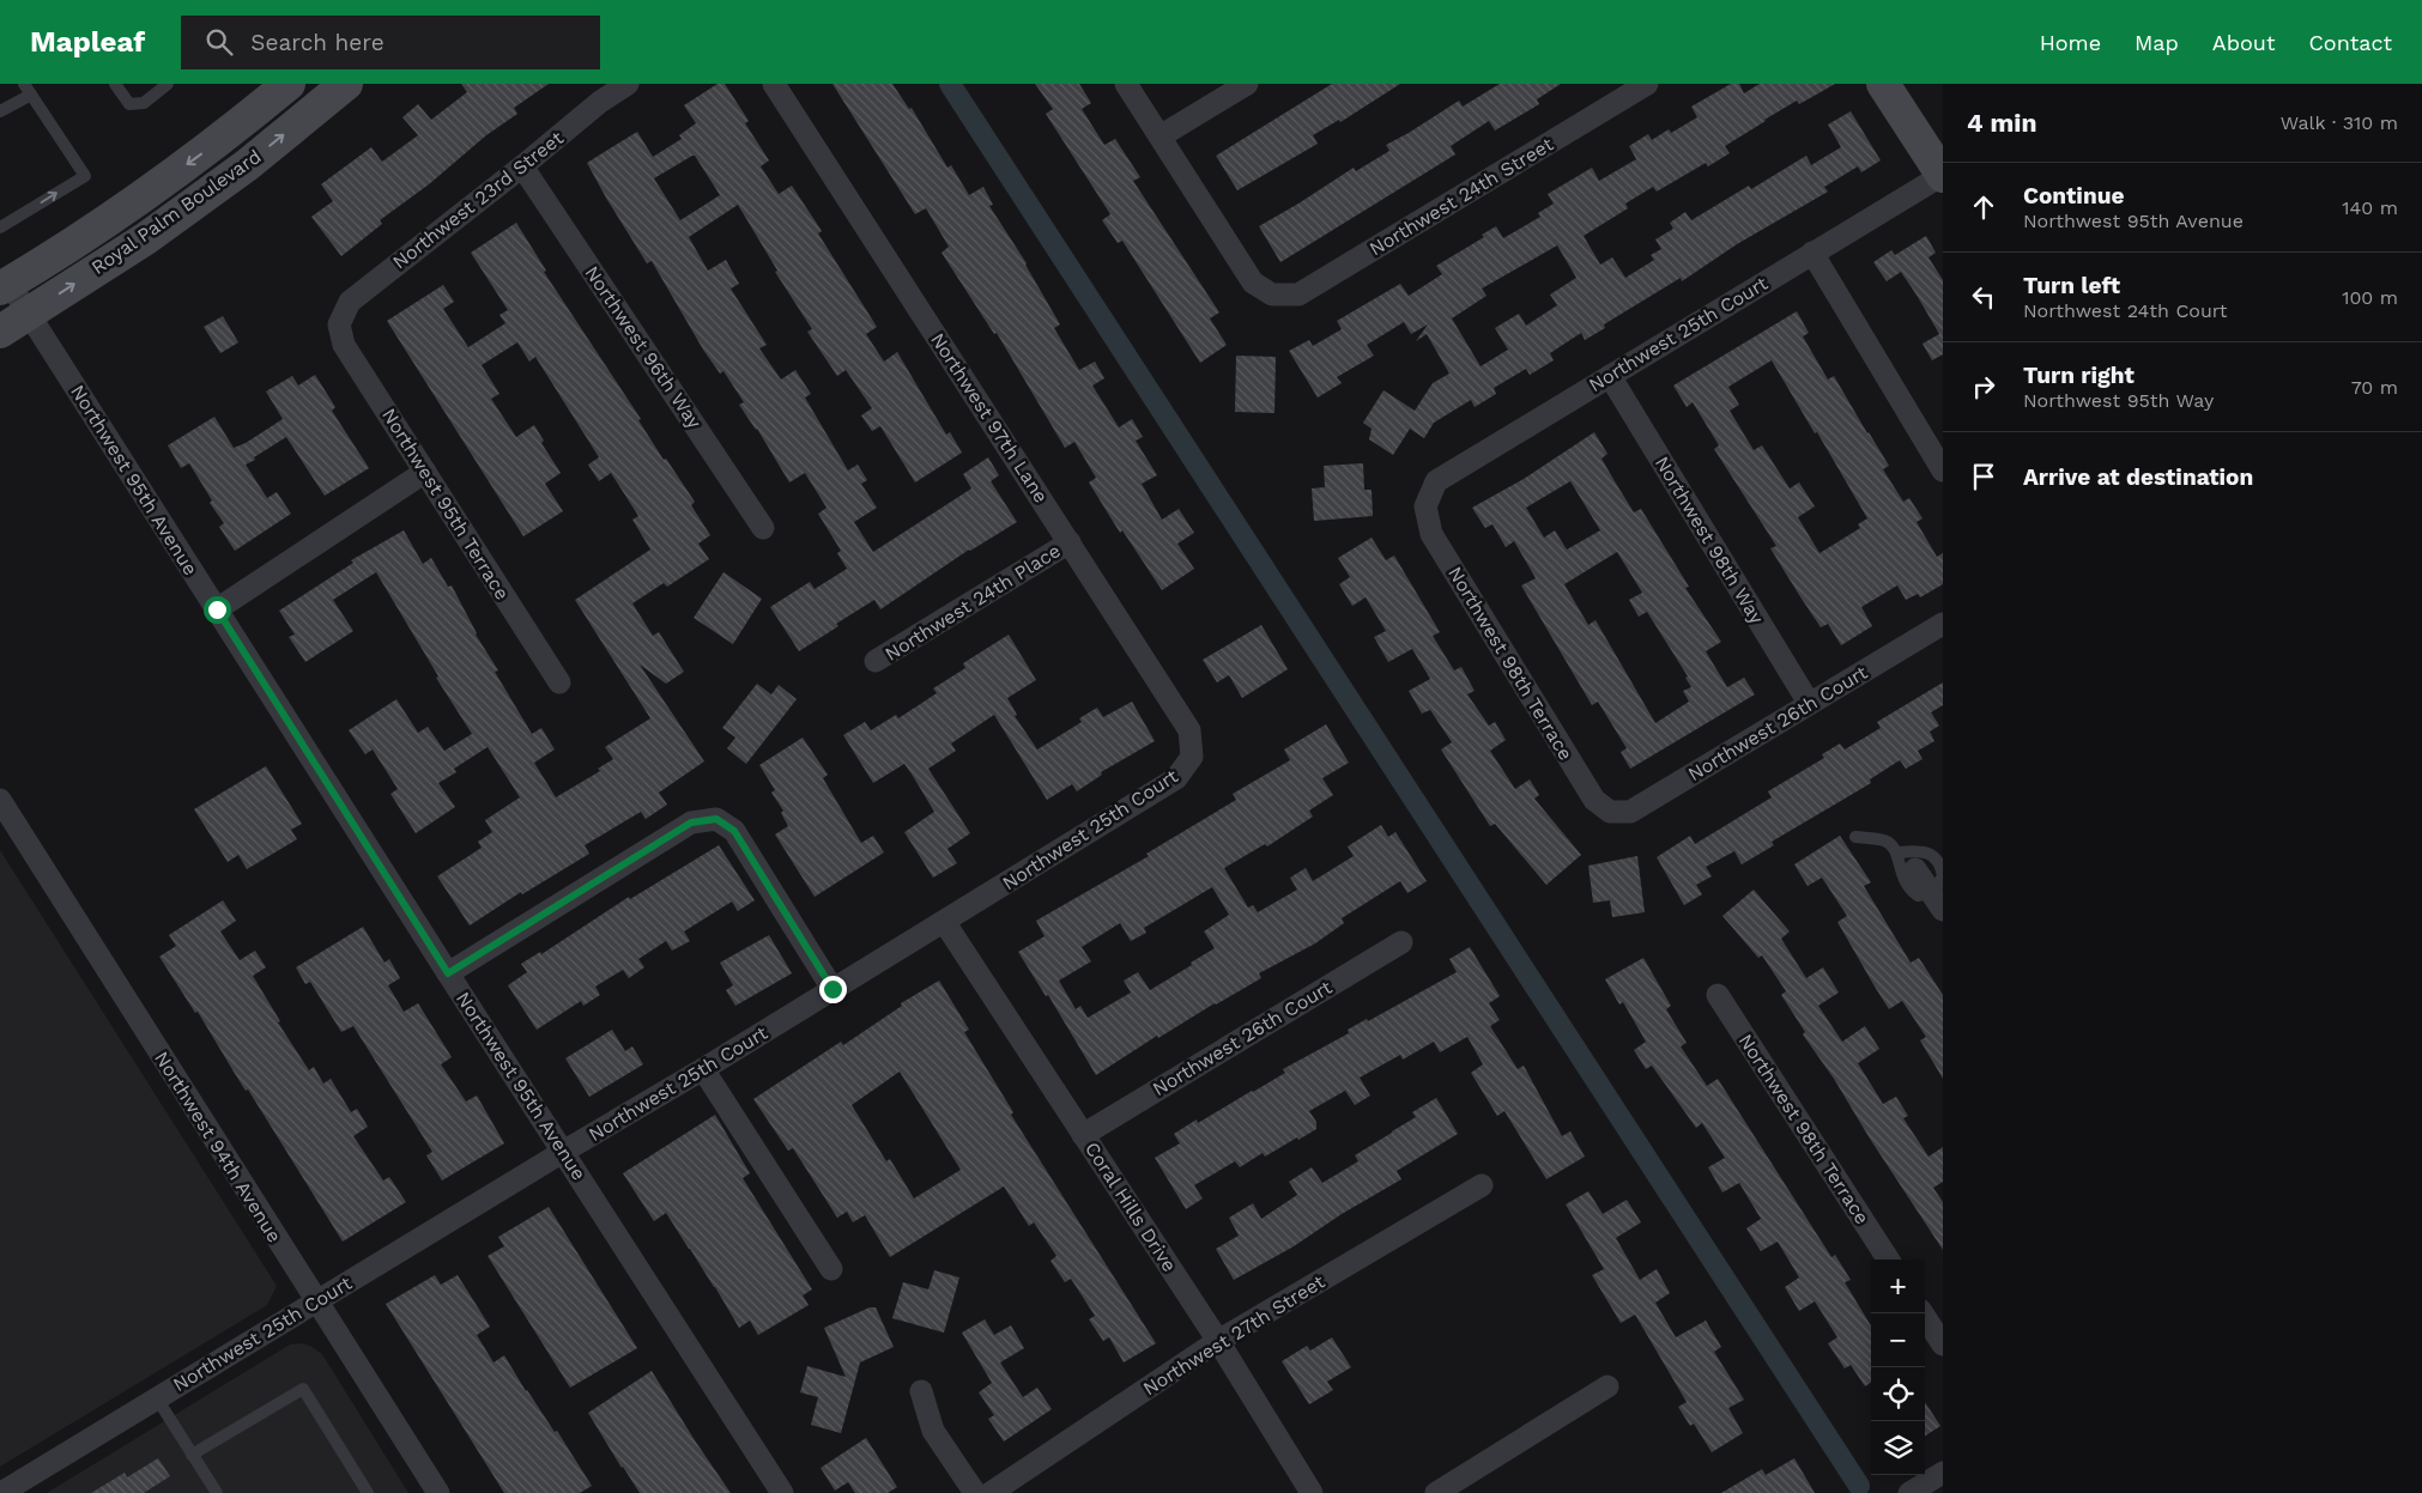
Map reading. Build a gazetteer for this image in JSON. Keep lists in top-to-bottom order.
{
  "streets": {
    "main road": ["Royal Palm Boulevard"],
    "street": [
      "Northwest 24th Street",
      "Northwest 23rd Street",
      "Northwest 25th Court",
      "Northwest 96th Way",
      "Northwest 97th Lane",
      "Northwest 95th Avenue",
      "Northwest 95th Terrace",
      "Northwest 98th Way",
      "Northwest 24th Place",
      "Northwest 98th Terrace",
      "Northwest 26th Court",
      "Northwest 94th Avenue",
      "Coral Hills Drive",
      "Northwest 27th Street"
    ]
  },
  "crossings": [
    ["Northwest 23rd Street", "Northwest 96th Way"],
    ["Northwest 23rd Street", "Northwest 95th Terrace"],
    ["Royal Palm Boulevard", "Northwest 95th Avenue"],
    ["Northwest 25th Court", "Northwest 97th Lane"],
    ["Northwest 25th Court", "Northwest 95th Avenue"],
    ["Northwest 25th Court", "Northwest 98th Way"],
    ["Northwest 25th Court", "Northwest 98th Terrace"],
    ["Northwest 25th Court", "Northwest 94th Avenue"],
    ["Northwest 25th Court", "Coral Hills Drive"],
    ["Northwest 97th Lane", "Northwest 24th Place"],
    ["Northwest 98th Way", "Northwest 26th Court"],
    ["Northwest 98th Terrace", "Northwest 26th Court"],
    ["Northwest 26th Court", "Coral Hills Drive"],
    ["Coral Hills Drive", "Northwest 27th Street"]
  ],
  "page": {
    "header": "Mapleaf",
    "search": "Search here",
    "nav": [
      "Home",
      "Map",
      "About",
      "Contact"
    ],
    "heading": ["4 min", "Walk · 310 m"],
    "list": [
      ["Continue", "Northwest 95th Avenue", "140 m"],
      ["Turn left", "Northwest 24th Court", "100 m"],
      ["Turn right", "Northwest 95th Way", "70 m"],
      "Arrive at destination"
    ],
    "map_buttons": ["+", "−"]
  }
}
